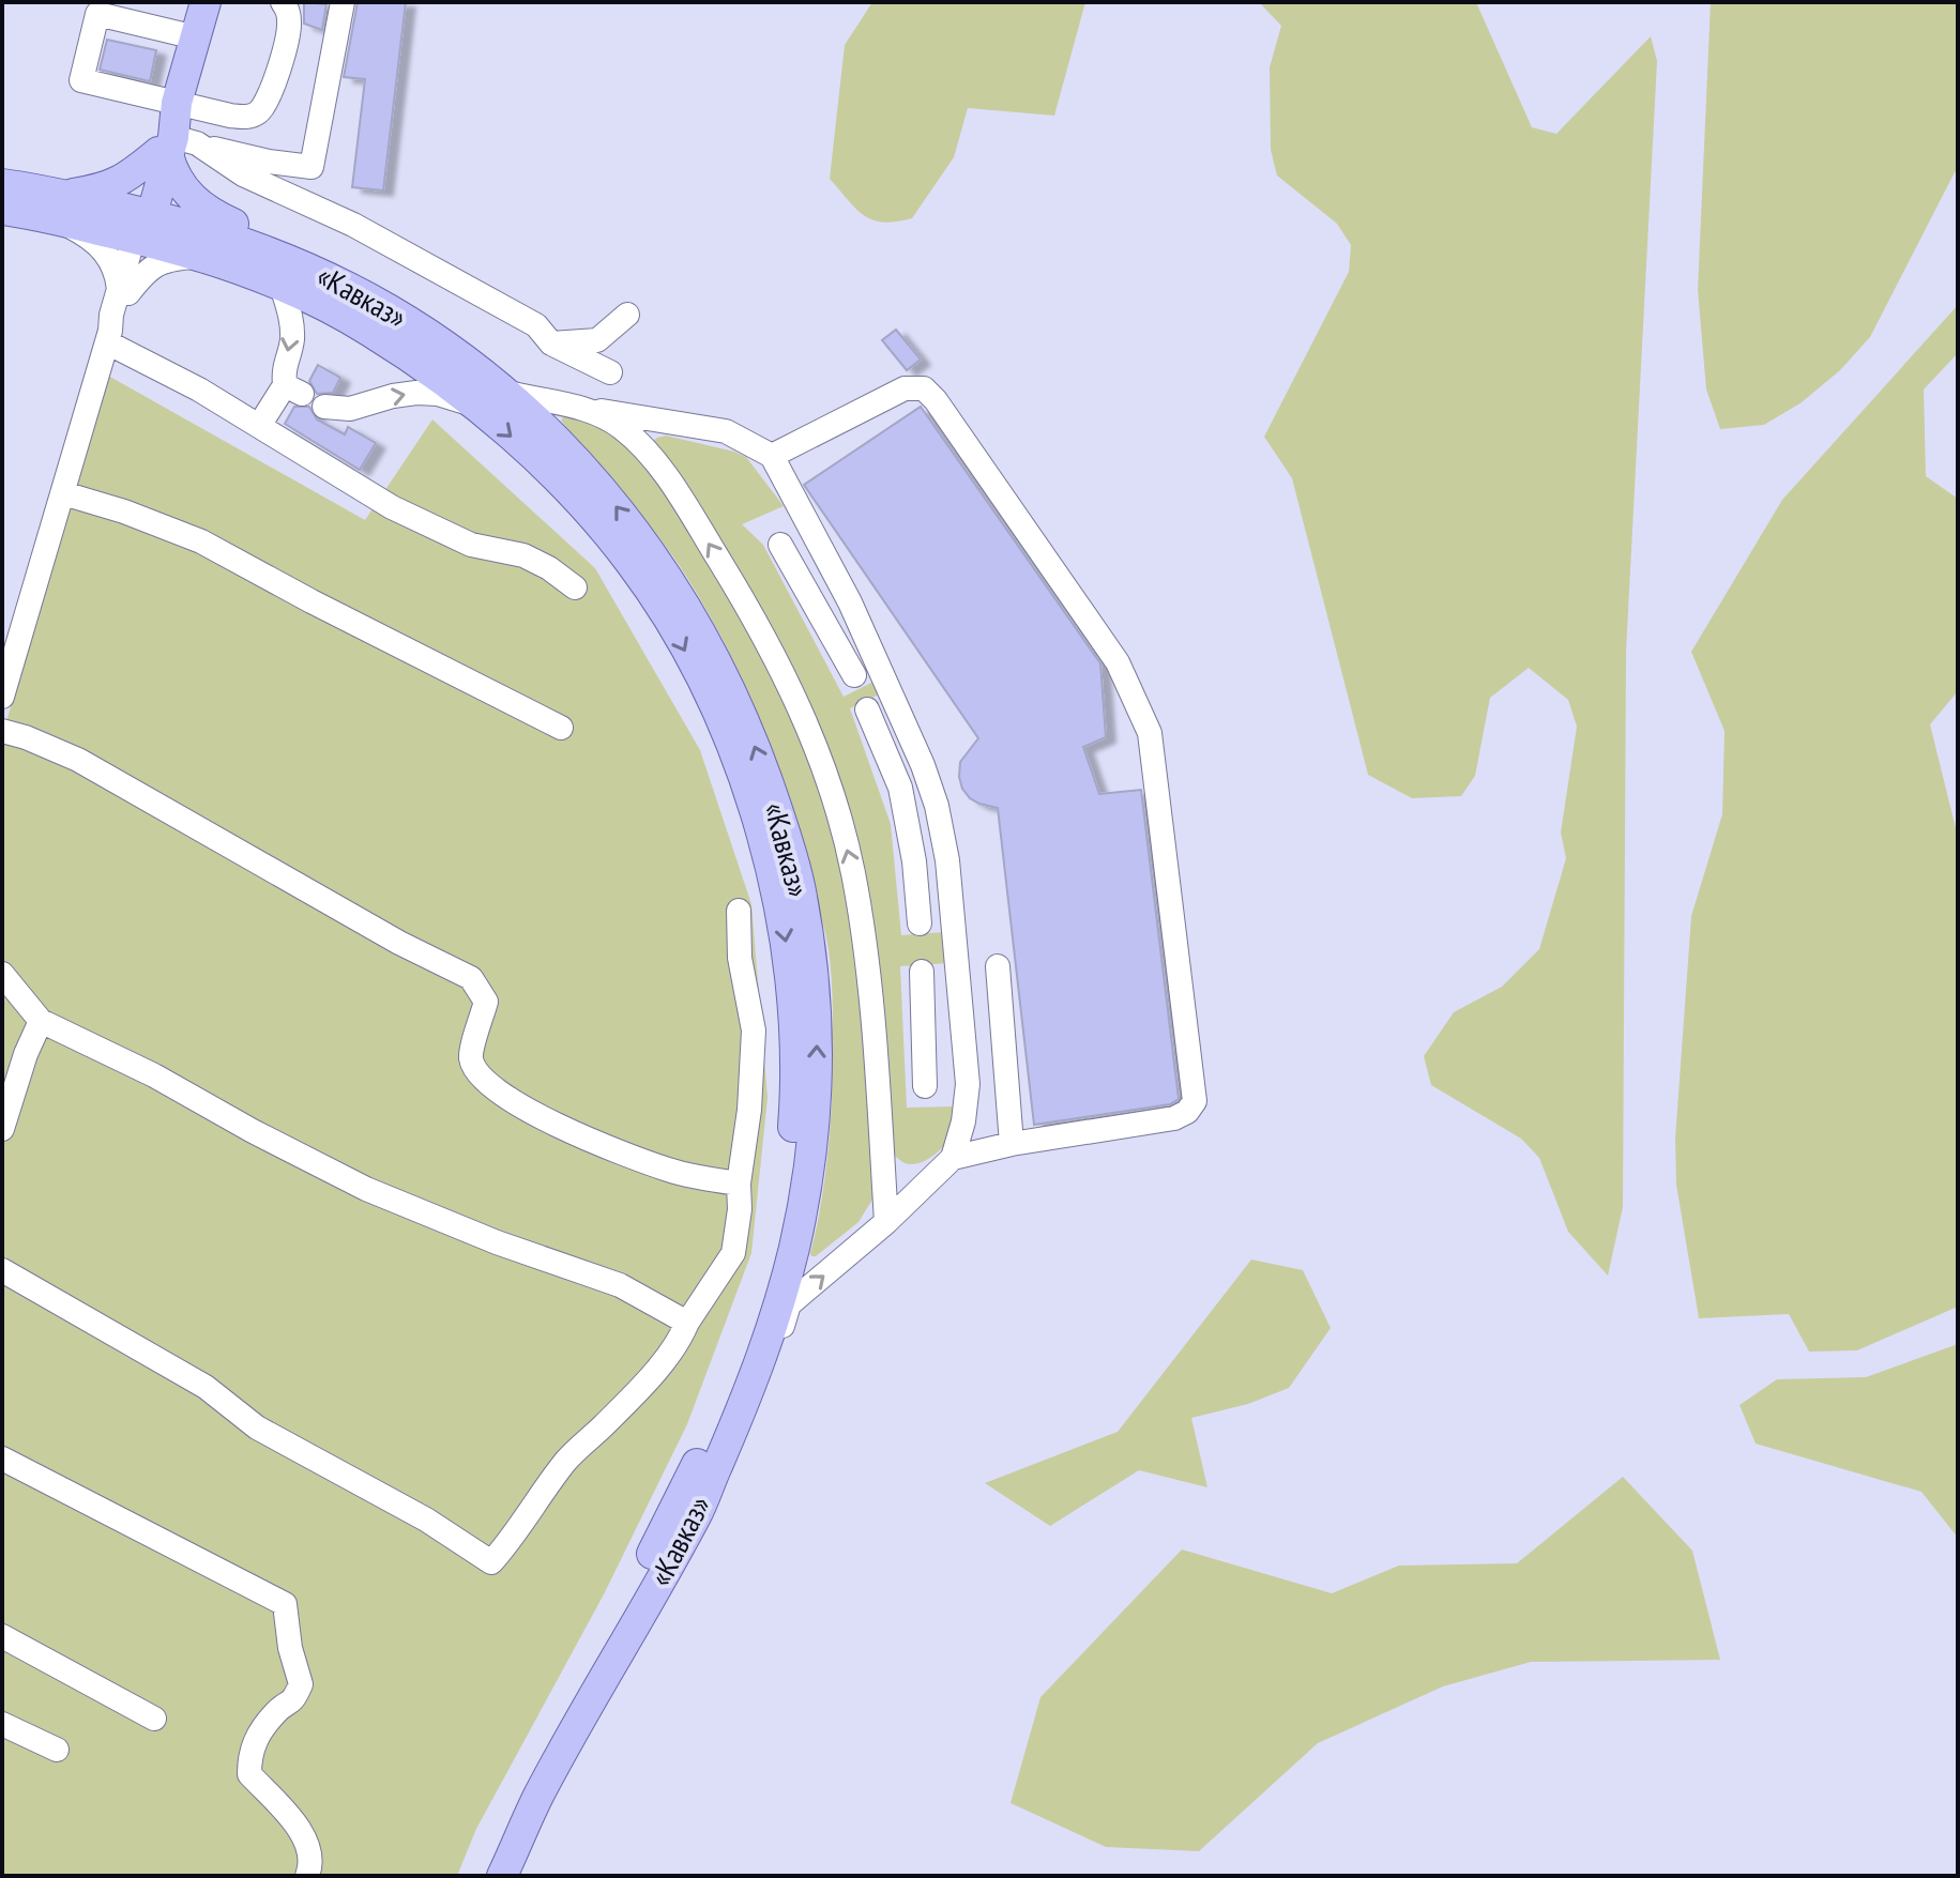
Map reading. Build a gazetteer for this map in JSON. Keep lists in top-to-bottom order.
{
  "streets": {
    "main road": ["«Кавказ»"]
  }
}
